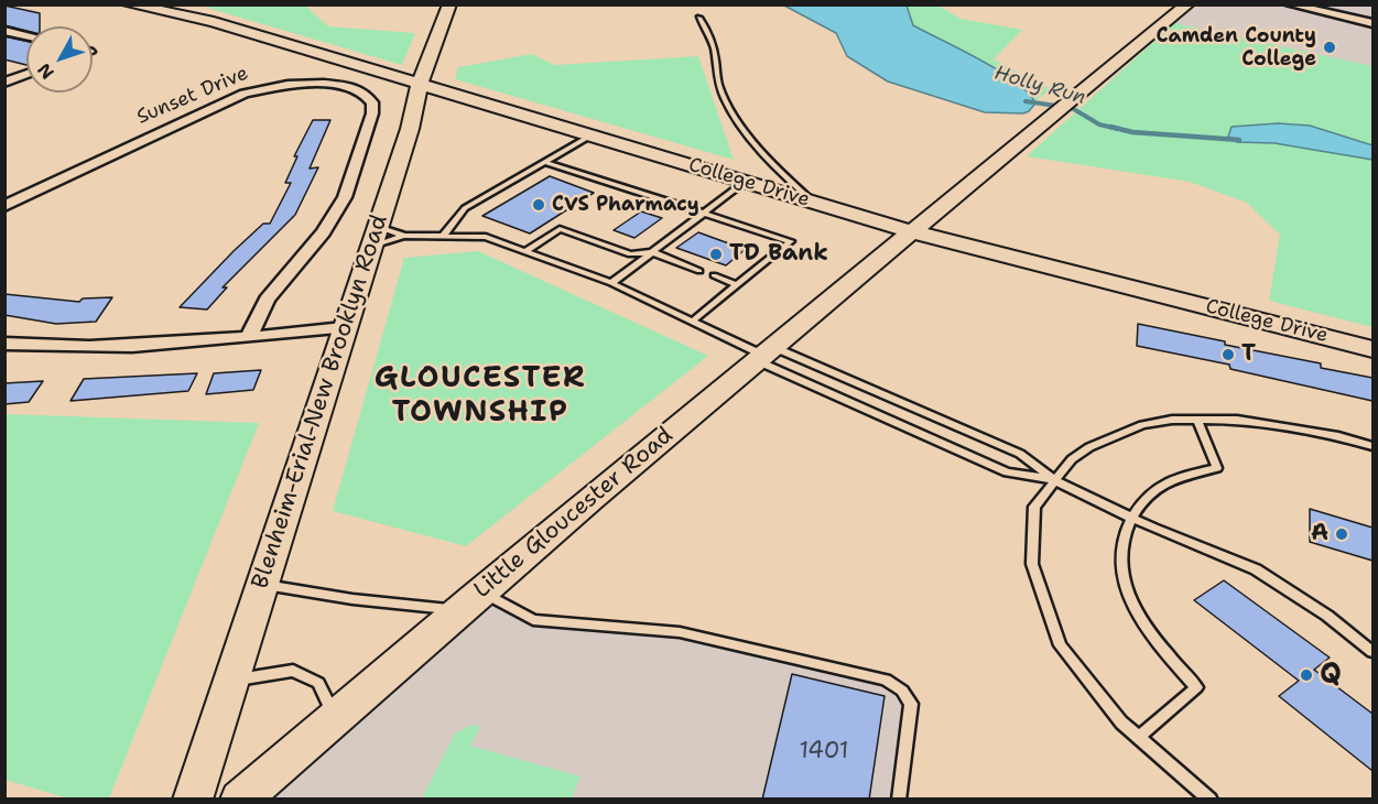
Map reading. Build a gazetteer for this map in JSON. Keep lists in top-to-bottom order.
{
  "streets": {
    "main road": ["College Drive", "Blenheim-Erial-New Brooklyn Road", "Little Gloucester Road"],
    "street": ["Sunset Drive"]
  },
  "crossings": [
    ["College Drive", "Blenheim-Erial-New Brooklyn Road"],
    ["College Drive", "Little Gloucester Road"]
  ],
  "districts": ["GLOUCESTER TOWNSHIP"],
  "water": ["Holly Run"],
  "places": [
    "Camden County College",
    "CVS Pharmacy",
    "TD Bank",
    "T",
    "A",
    "Q"
  ],
  "house_numbers": ["1401"],
  "north": "bottom left"
}
